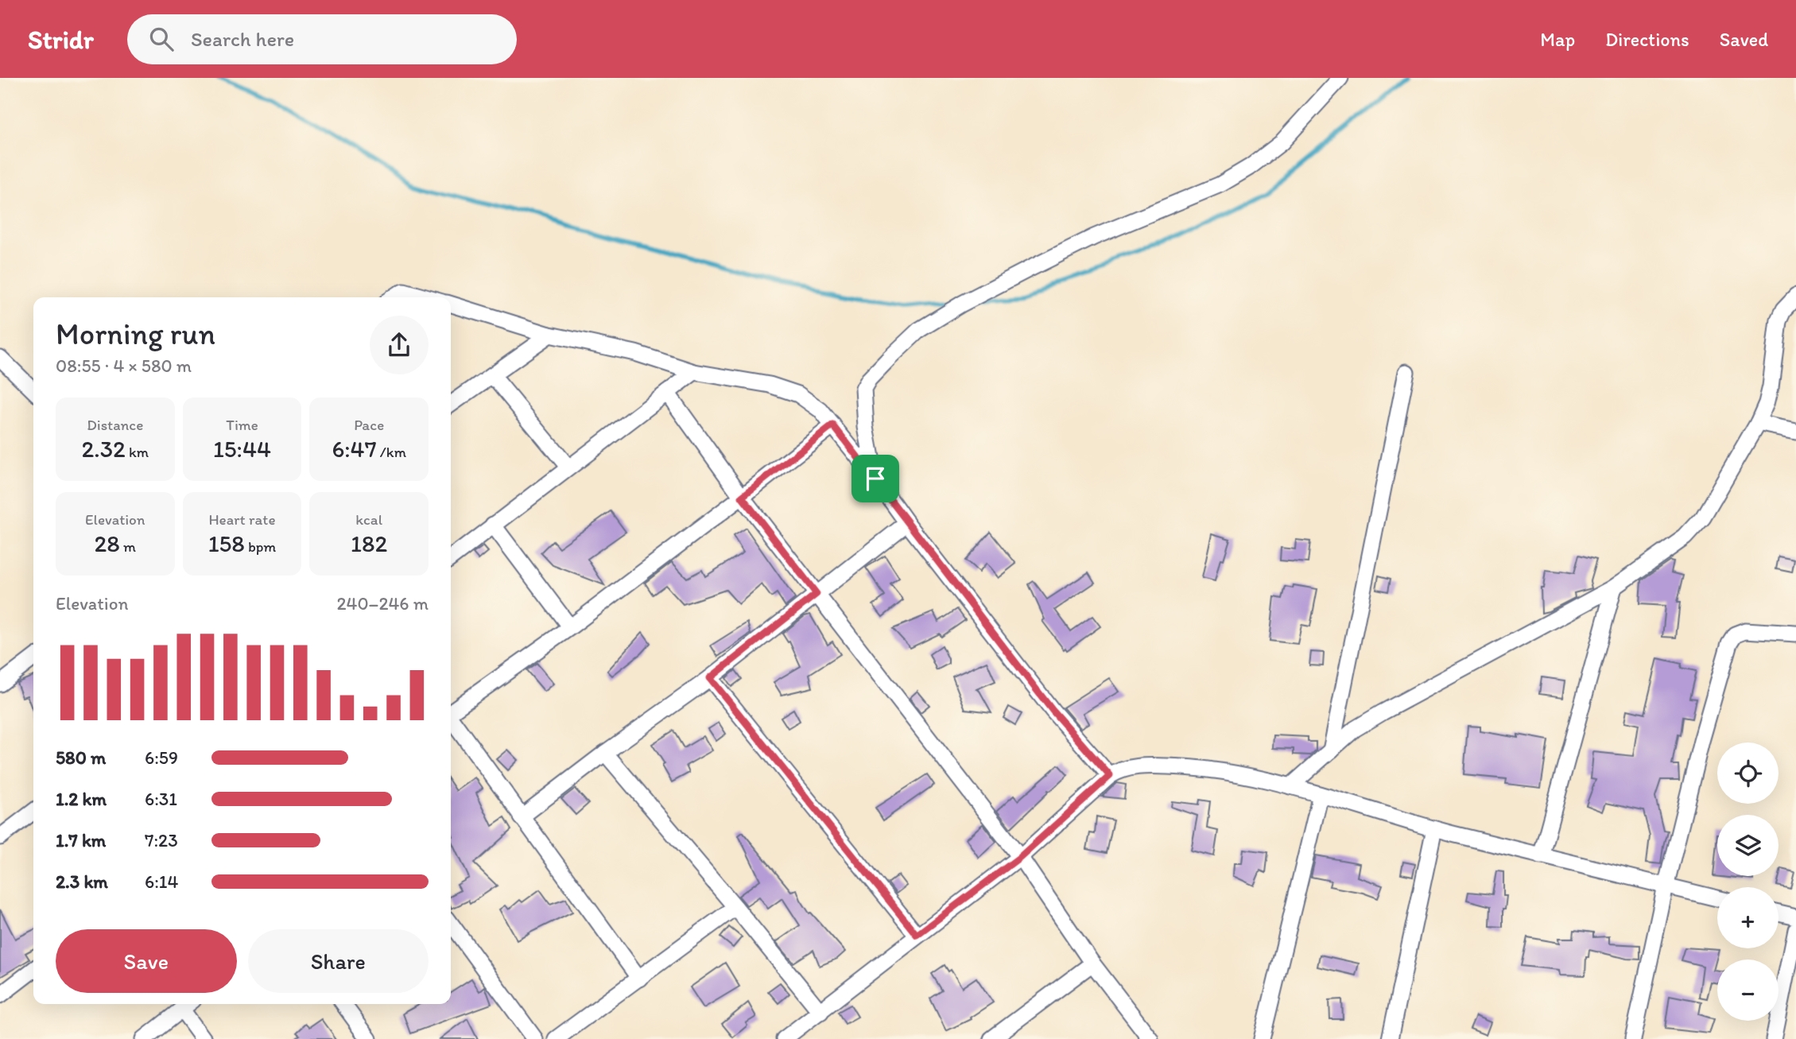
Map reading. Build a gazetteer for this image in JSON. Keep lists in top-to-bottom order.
{
  "page": {
    "header": "Stridr",
    "search": "Search here",
    "nav": ["Map", "Directions", "Saved"],
    "heading": ["Morning run", "08:55 · 4 × 580 m"],
    "stats": [
      ["Distance", "2.32 km"],
      ["Time", "15:44"],
      ["Pace", "6:47 /km"],
      ["Elevation", "28 m"],
      ["Heart rate", "158 bpm"],
      ["kcal", "182"]
    ],
    "chart": ["Elevation", "240–246 m"],
    "list": [
      {
        "name": "580 m",
        "note": "6:59"
      },
      {
        "name": "1.2 km",
        "note": "6:31"
      },
      {
        "name": "1.7 km",
        "note": "7:23"
      },
      {
        "name": "2.3 km",
        "note": "6:14"
      }
    ],
    "map_buttons": ["+", "−"],
    "buttons": ["Save", "Share"]
  }
}
